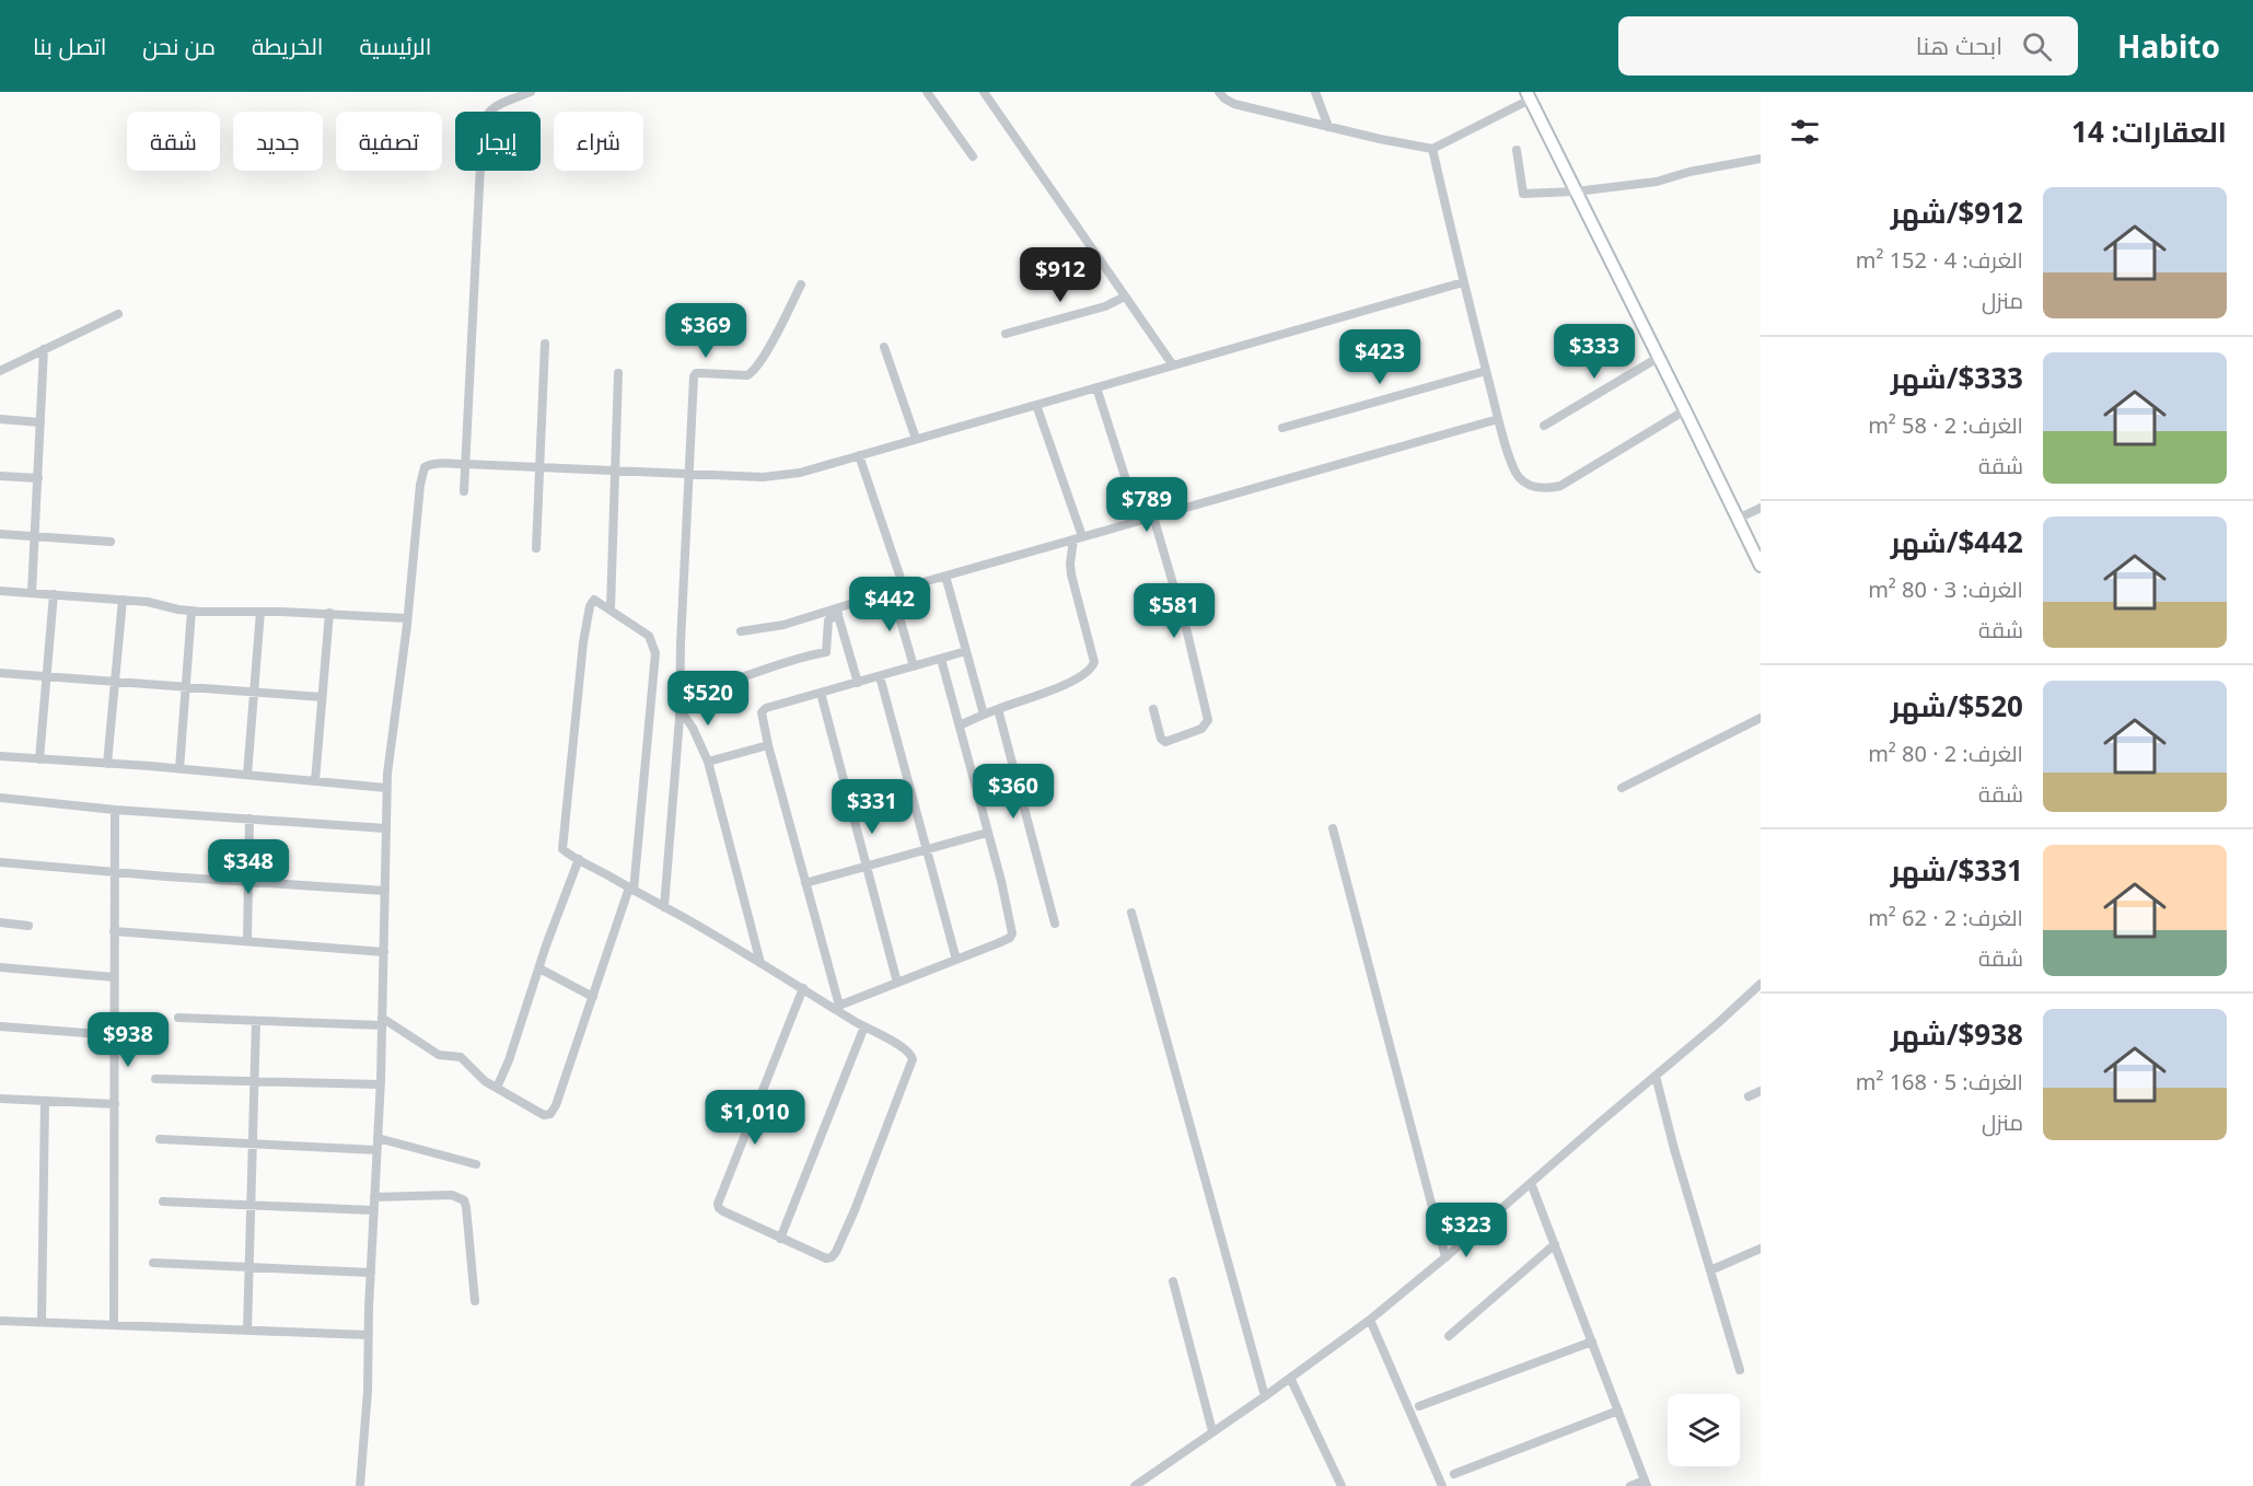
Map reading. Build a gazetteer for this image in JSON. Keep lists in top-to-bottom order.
{
  "page": {
    "header": "Habito",
    "search": "ابحث هنا",
    "nav": [
      "الرئيسية",
      "الخريطة",
      "من نحن",
      "اتصل بنا"
    ],
    "heading": "العقارات: 14",
    "chip": [
      "شراء",
      "إيجار",
      "تصفية",
      "جديد",
      "شقة"
    ],
    "list": [
      {
        "name": "$912/شهر",
        "note": "الغرف: 4 · 152 m² · منزل"
      },
      {
        "name": "$333/شهر",
        "note": "الغرف: 2 · 58 m² · شقة"
      },
      {
        "name": "$442/شهر",
        "note": "الغرف: 3 · 80 m² · شقة"
      },
      {
        "name": "$520/شهر",
        "note": "الغرف: 2 · 80 m² · شقة"
      },
      {
        "name": "$331/شهر",
        "note": "الغرف: 2 · 62 m² · شقة"
      },
      {
        "name": "$938/شهر",
        "note": "الغرف: 5 · 168 m² · منزل"
      }
    ],
    "price": [
      "$912",
      "$369",
      "$333",
      "$423",
      "$789",
      "$442",
      "$581",
      "$520",
      "$360",
      "$331",
      "$348",
      "$938",
      "$1,010",
      "$323"
    ]
  }
}
